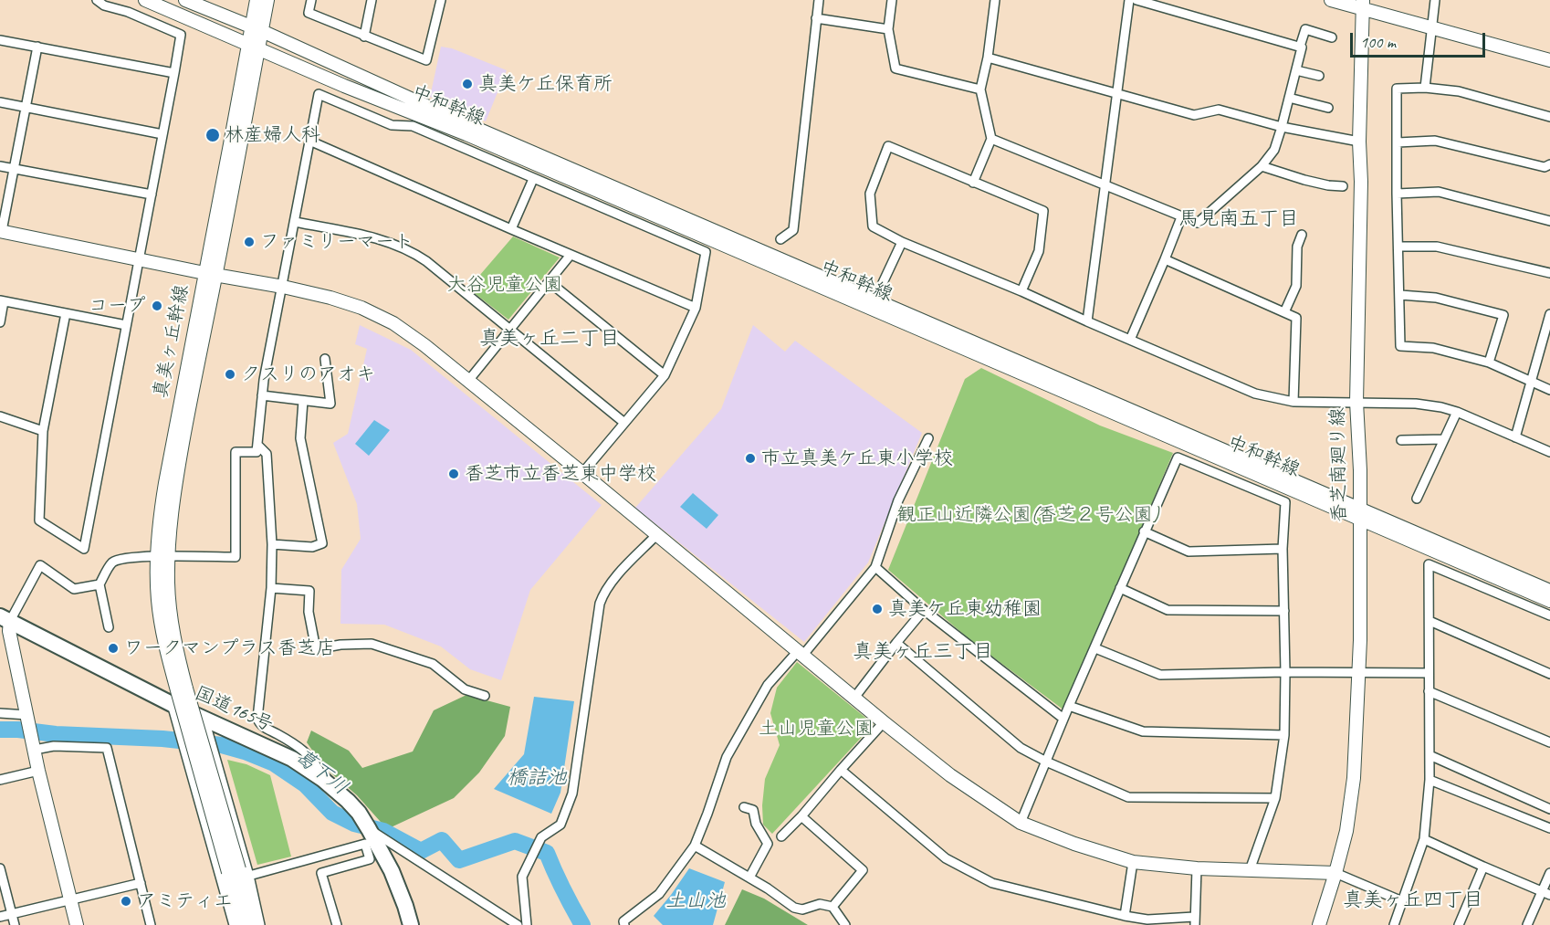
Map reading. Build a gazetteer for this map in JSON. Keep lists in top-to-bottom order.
{
  "streets": {
    "highway": ["国道165号"],
    "street": ["中和幹線", "真美ヶ丘幹線", "香芝南廻り線"]
  },
  "crossings": [
    ["中和幹線", "真美ヶ丘幹線"],
    ["中和幹線", "香芝南廻り線"],
    ["真美ヶ丘幹線", "国道165号"]
  ],
  "districts": [
    "馬見南五丁目",
    "真美ヶ丘二丁目",
    "真美ヶ丘三丁目",
    "真美ヶ丘四丁目"
  ],
  "water": ["葛下川", "橋詰池", "土山池"],
  "parks": ["大谷児童公園", "観正山近隣公園(香芝２号公園)", "土山児童公園"],
  "places": [
    "真美ケ丘保育所",
    "林産婦人科",
    "ファミリーマート",
    "コープ",
    "クスリのアオキ",
    "市立真美ケ丘東小学校",
    "香芝市立香芝東中学校",
    "真美ケ丘東幼稚園",
    "ワークマンプラス香芝店",
    "アミティエ"
  ],
  "scale_bar": "100 m"
}
